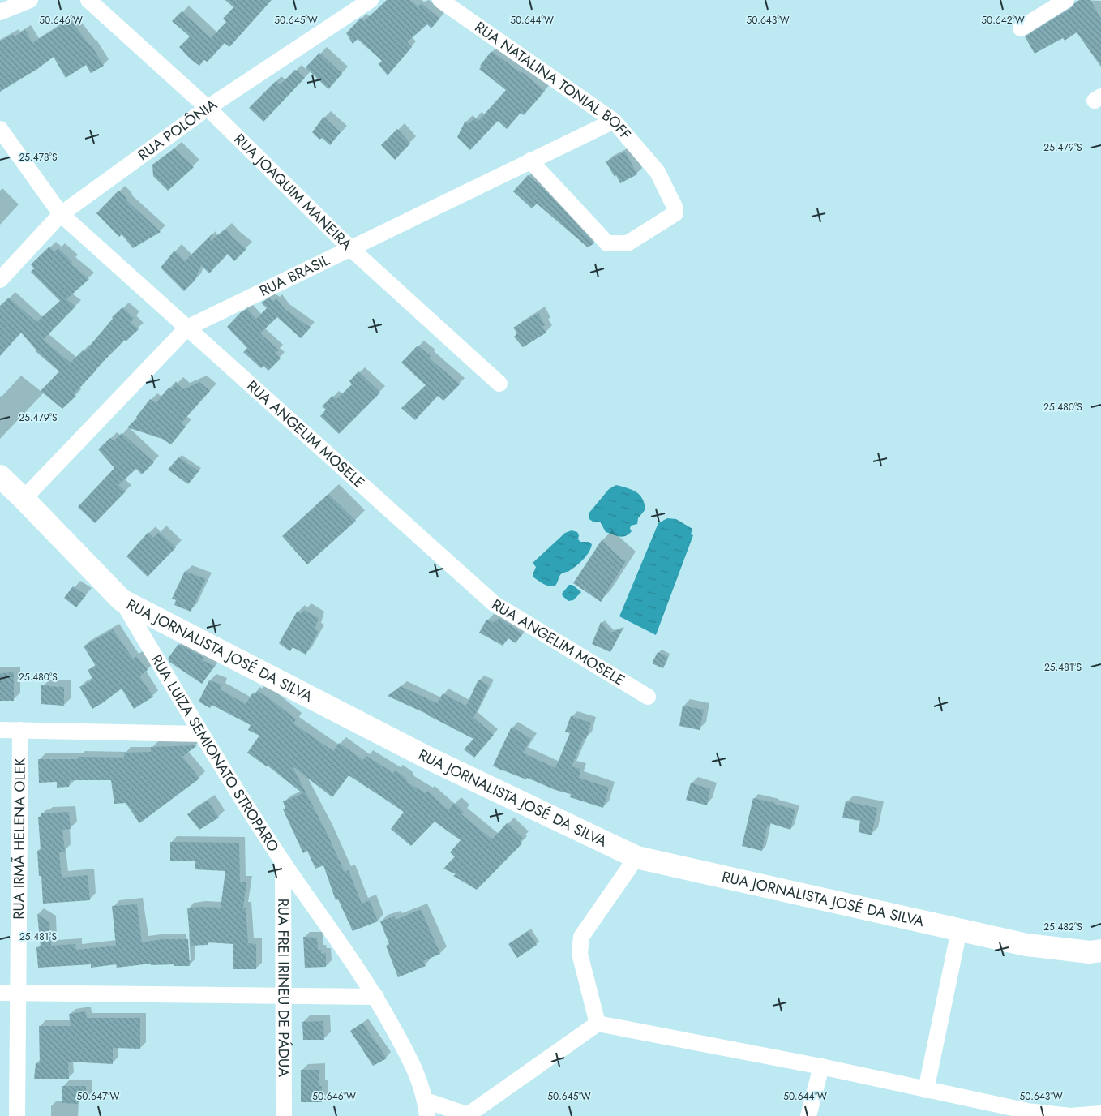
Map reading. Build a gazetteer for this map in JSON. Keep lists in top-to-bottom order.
{
  "streets": {
    "main road": ["RUA JORNALISTA JOSÉ DA SILVA"],
    "street": [
      "RUA NATALINA TONIAL BOFF",
      "RUA POLÔNIA",
      "RUA JOAQUIM MANEIRA",
      "RUA BRASIL",
      "RUA ANGELIM MOSELE",
      "RUA LUIZA SEMIONATO STROPARO",
      "RUA IRMÃ HELENA OLEK",
      "RUA FREI IRINEU DE PÁDUA"
    ]
  },
  "crossings": [
    ["RUA NATALINA TONIAL BOFF", "RUA BRASIL"],
    ["RUA POLÔNIA", "RUA JOAQUIM MANEIRA"],
    ["RUA POLÔNIA", "RUA ANGELIM MOSELE"],
    ["RUA JOAQUIM MANEIRA", "RUA BRASIL"],
    ["RUA BRASIL", "RUA ANGELIM MOSELE"],
    ["RUA BRASIL", "RUA JORNALISTA JOSÉ DA SILVA"],
    ["RUA JORNALISTA JOSÉ DA SILVA", "RUA LUIZA SEMIONATO STROPARO"],
    ["RUA LUIZA SEMIONATO STROPARO", "RUA FREI IRINEU DE PÁDUA"]
  ],
  "coordinates": [
    "50.646°W",
    "50.645°W",
    "50.644°W",
    "50.643°W",
    "50.642°W",
    "25.479°S",
    "25.478°S",
    "25.480°S",
    "25.481°S",
    "25.482°S",
    "50.647°W"
  ]
}
